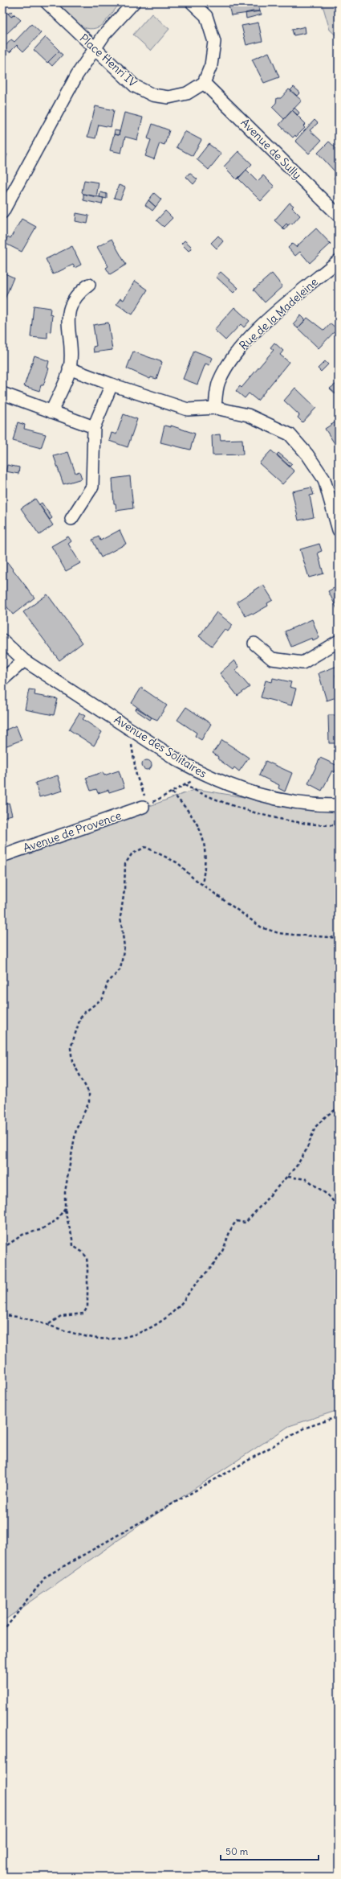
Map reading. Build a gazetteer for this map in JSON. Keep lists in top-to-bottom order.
{
  "streets": {
    "street": [
      "Place Henri IV",
      "Avenue de Sully",
      "Rue de la Madeleine",
      "Avenue des Solitaires",
      "Avenue de Provence"
    ]
  },
  "crossings": [
    ["Place Henri IV", "Avenue de Sully"]
  ],
  "scale_bar": "50 m"
}
